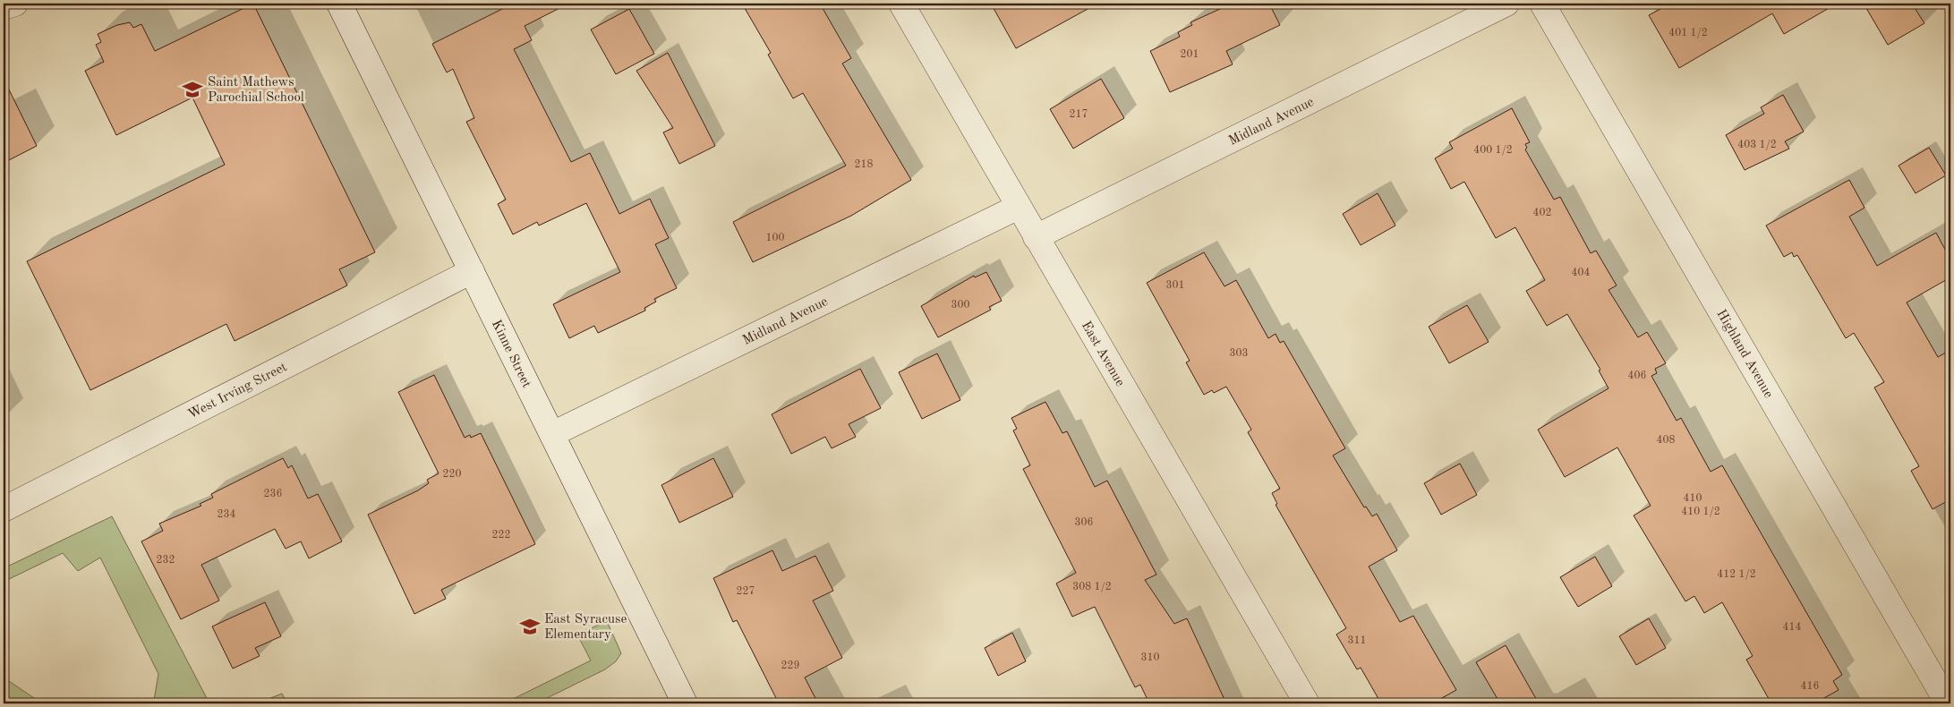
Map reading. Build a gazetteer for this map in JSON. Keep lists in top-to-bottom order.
{
  "streets": {
    "street": [
      "Midland Avenue",
      "Kinne Street",
      "East Avenue",
      "Highland Avenue",
      "West Irving Street"
    ]
  },
  "crossings": [
    ["Midland Avenue", "Kinne Street"],
    ["Midland Avenue", "East Avenue"],
    ["Kinne Street", "West Irving Street"]
  ],
  "places": {
    "school or university": ["Saint Mathews Parochial School", "East Syracuse Elementary"]
  },
  "house_numbers": [
    "401 1/2",
    "201",
    "217",
    "403 1/2",
    "400 1/2",
    "218",
    "402",
    "100",
    "404",
    "301",
    "300",
    "303",
    "406",
    "408",
    "220",
    "236",
    "410",
    "410 1/2",
    "234",
    "306",
    "222",
    "232",
    "412 1/2",
    "308 1/2",
    "227",
    "414",
    "311",
    "310",
    "229",
    "416"
  ]
}
